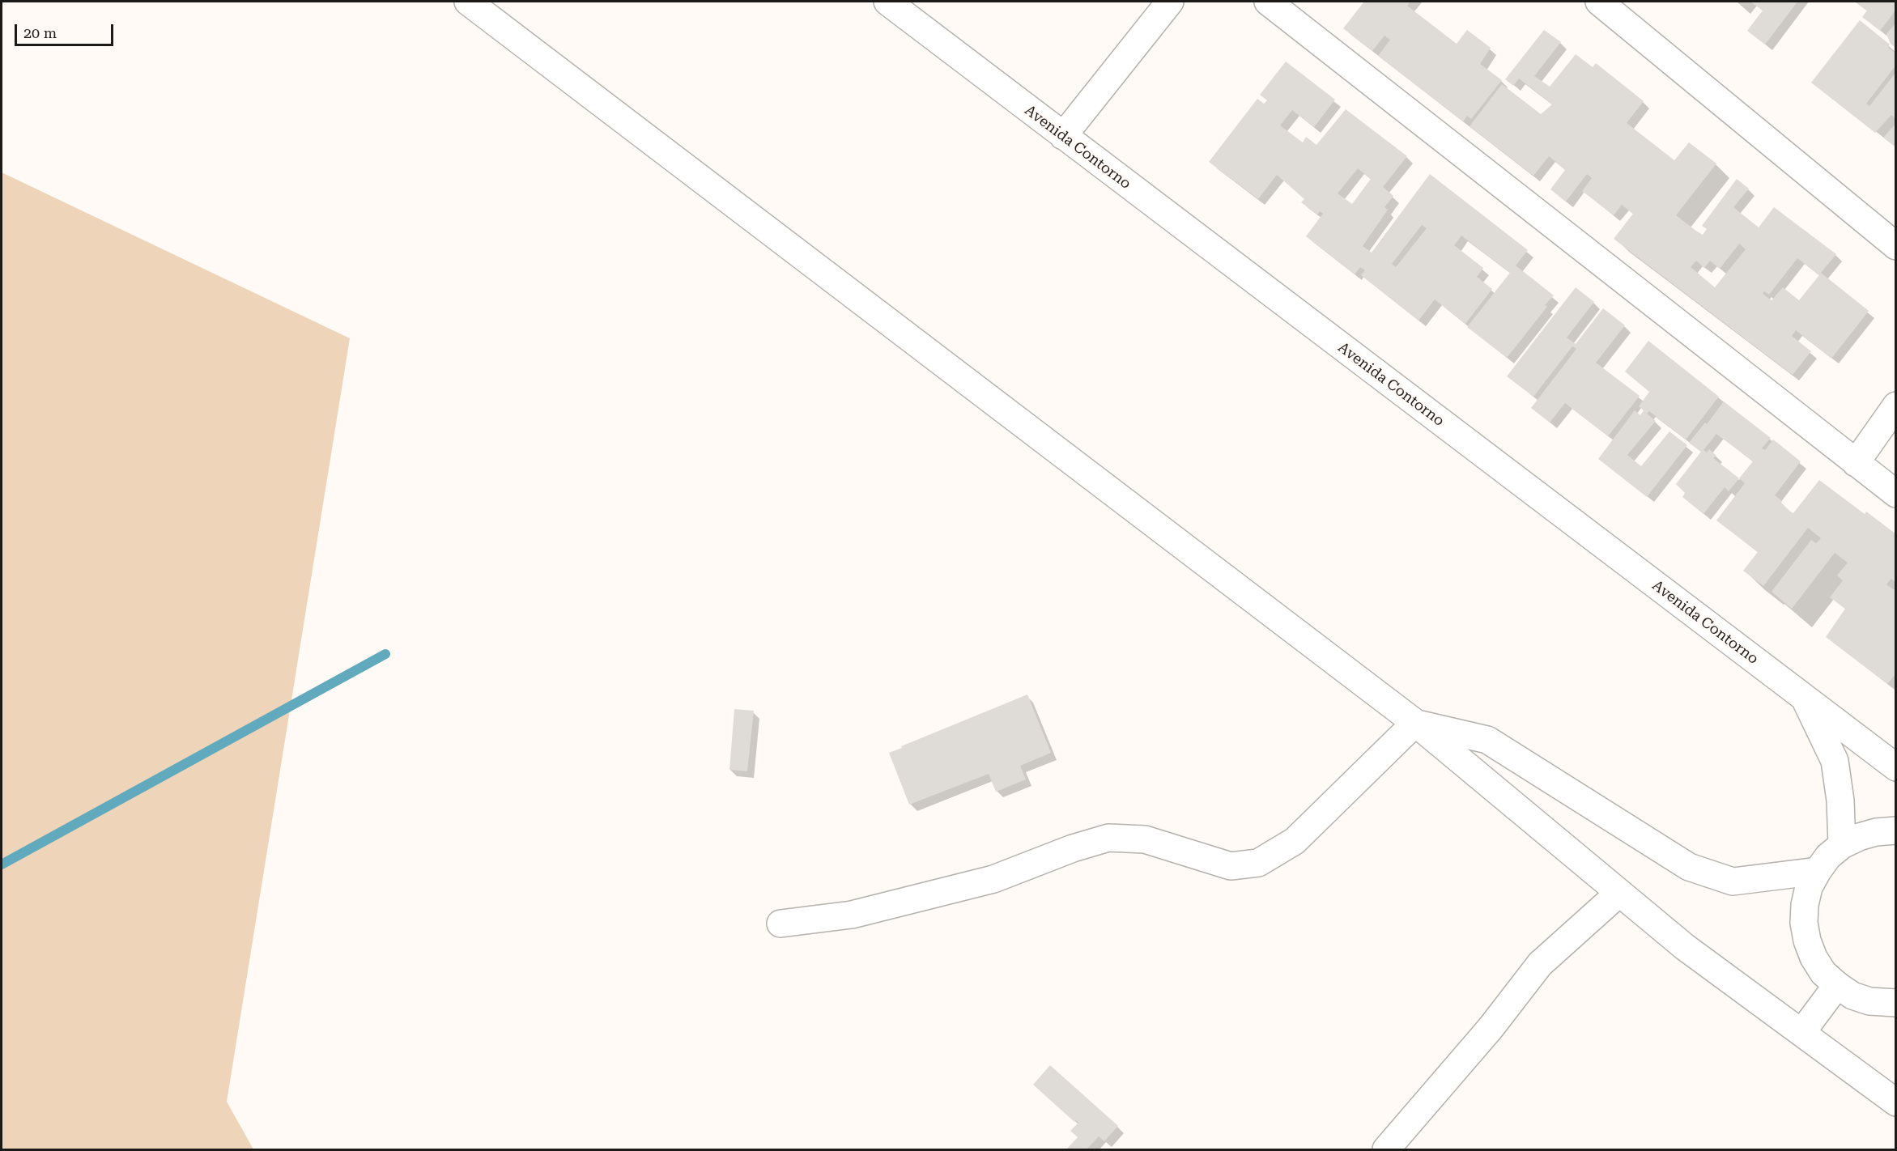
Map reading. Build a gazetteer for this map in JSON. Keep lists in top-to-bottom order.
{
  "streets": {
    "main road": ["Avenida Contorno"]
  },
  "scale_bar": "20 m"
}
